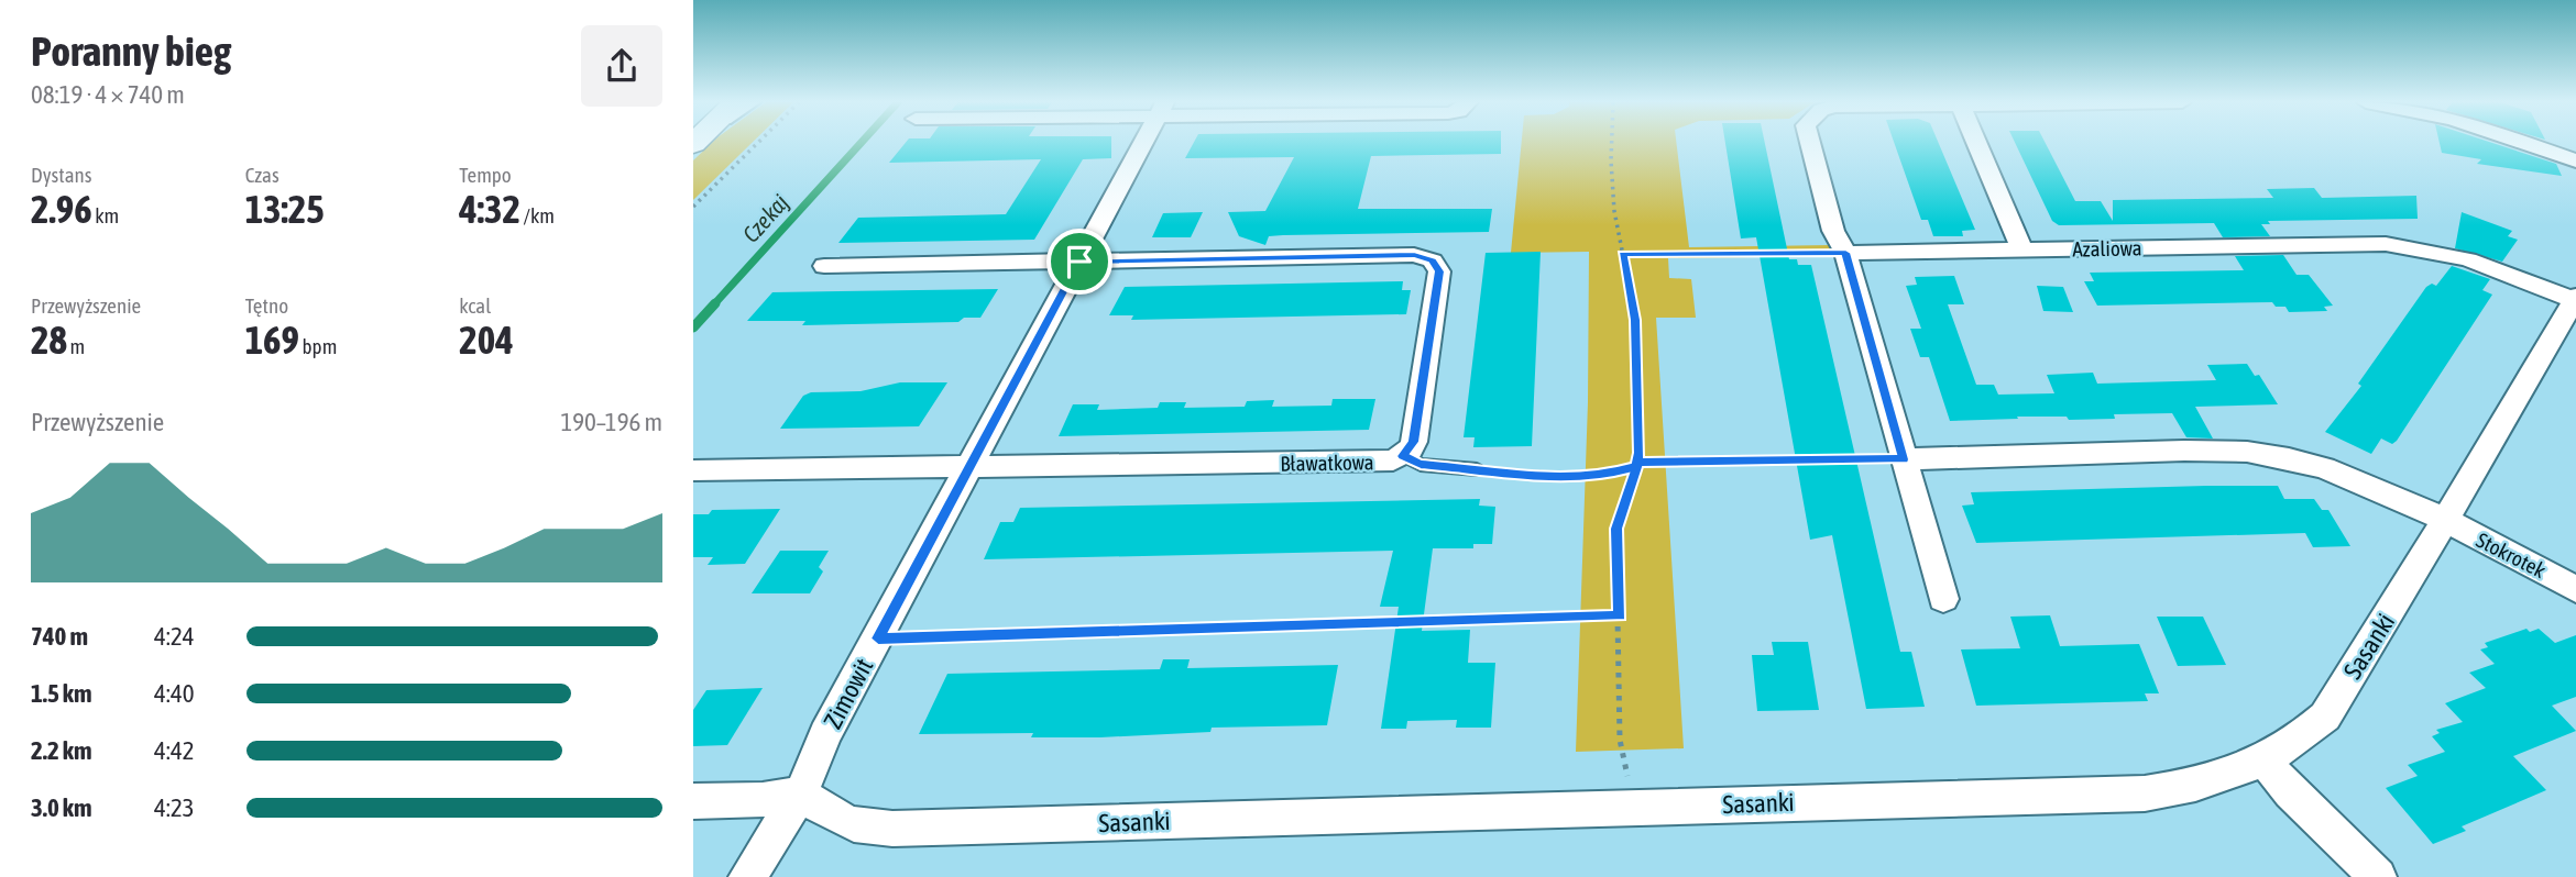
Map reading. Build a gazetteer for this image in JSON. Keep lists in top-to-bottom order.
{
  "streets": {
    "street": [
      "Azaliowa",
      "Bławatkowa",
      "Stokrotek",
      "Sasanki",
      "Zimowit"
    ]
  },
  "crossings": [
    ["Azaliowa", "Sasanki"],
    ["Bławatkowa", "Zimowit"],
    ["Stokrotek", "Sasanki"],
    ["Sasanki", "Zimowit"]
  ],
  "water": ["Czekaj"],
  "page": {
    "heading": ["Poranny bieg", "08:19 · 4 × 740 m"],
    "stats": [
      ["Dystans", "2.96 km"],
      ["Czas", "13:25"],
      ["Tempo", "4:32 /km"],
      ["Przewyższenie", "28 m"],
      ["Tętno", "169 bpm"],
      ["kcal", "204"]
    ],
    "chart": ["Przewyższenie", "190–196 m"],
    "list": [
      {
        "name": "740 m",
        "note": "4:24"
      },
      {
        "name": "1.5 km",
        "note": "4:40"
      },
      {
        "name": "2.2 km",
        "note": "4:42"
      },
      {
        "name": "3.0 km",
        "note": "4:23"
      }
    ]
  }
}
